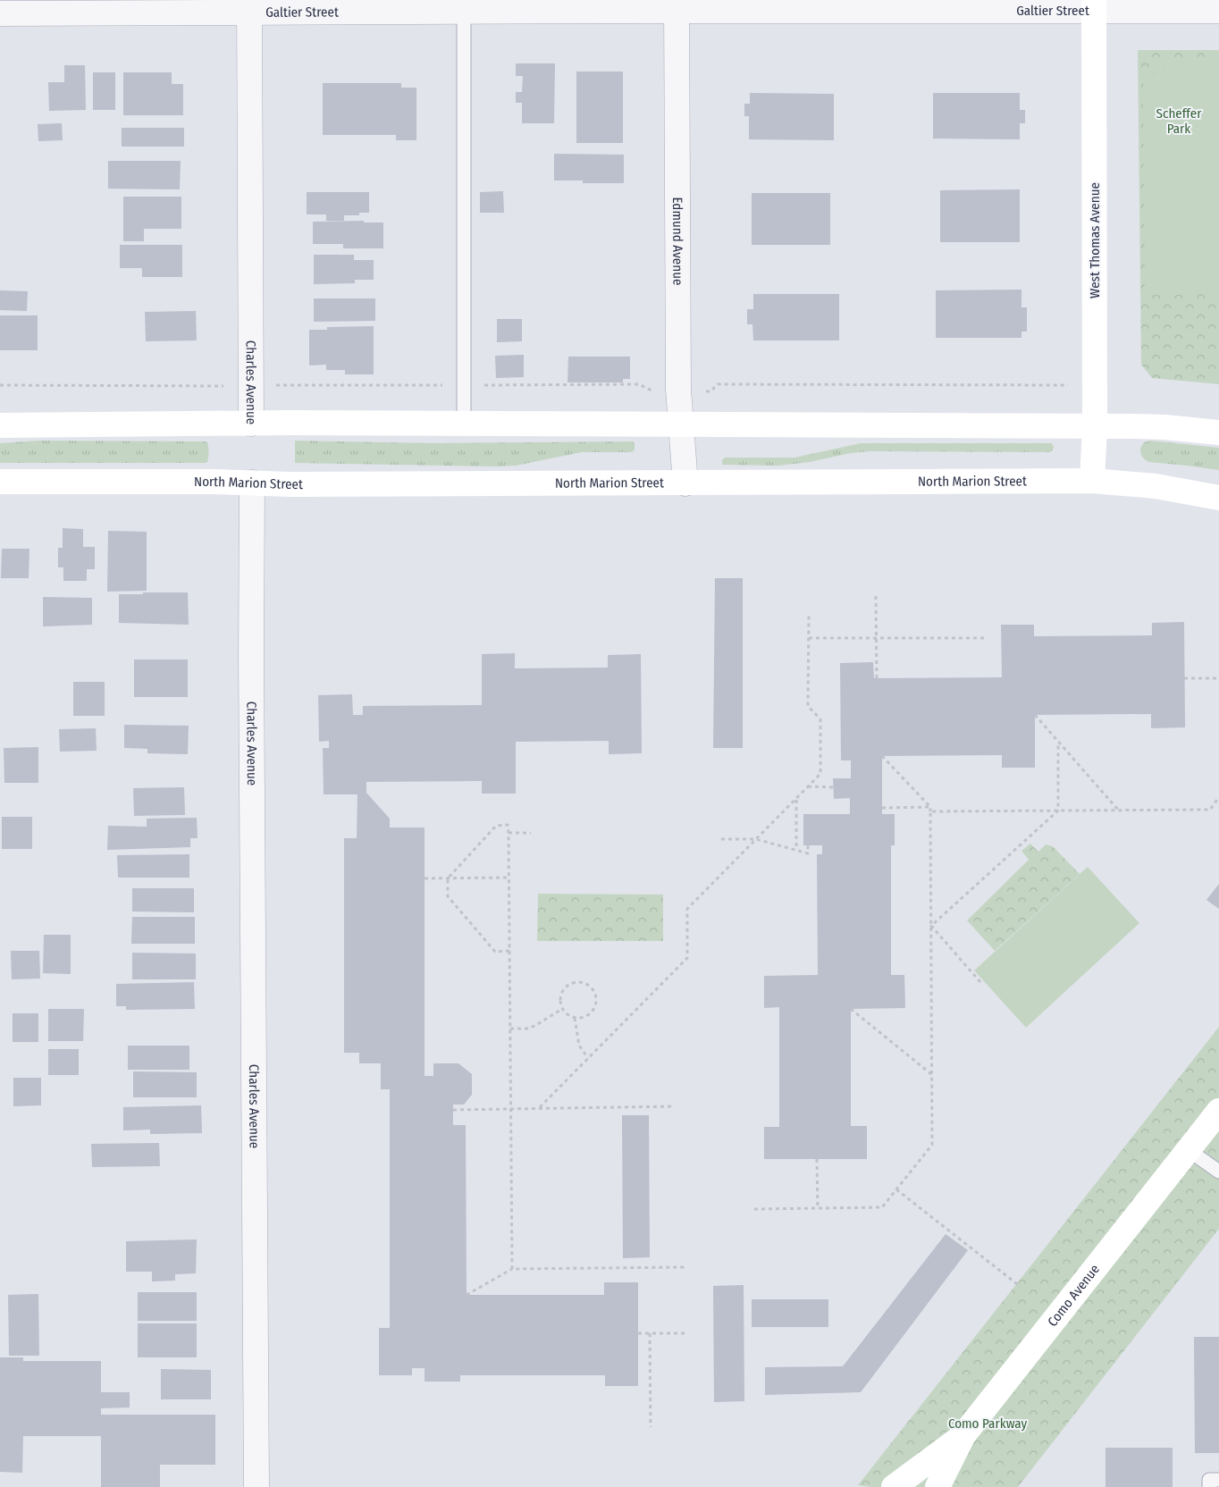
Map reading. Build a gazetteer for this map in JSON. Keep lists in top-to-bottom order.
{
  "streets": {
    "main road": ["West Thomas Avenue", "North Marion Street", "Como Avenue"],
    "street": ["Galtier Street", "Edmund Avenue", "Charles Avenue"]
  },
  "crossings": [
    ["Galtier Street", "West Thomas Avenue"],
    ["Galtier Street", "Edmund Avenue"],
    ["Galtier Street", "Charles Avenue"],
    ["West Thomas Avenue", "North Marion Street"],
    ["Edmund Avenue", "North Marion Street"],
    ["Charles Avenue", "North Marion Street"]
  ],
  "parks": ["Scheffer Park", "Como Parkway"]
}
